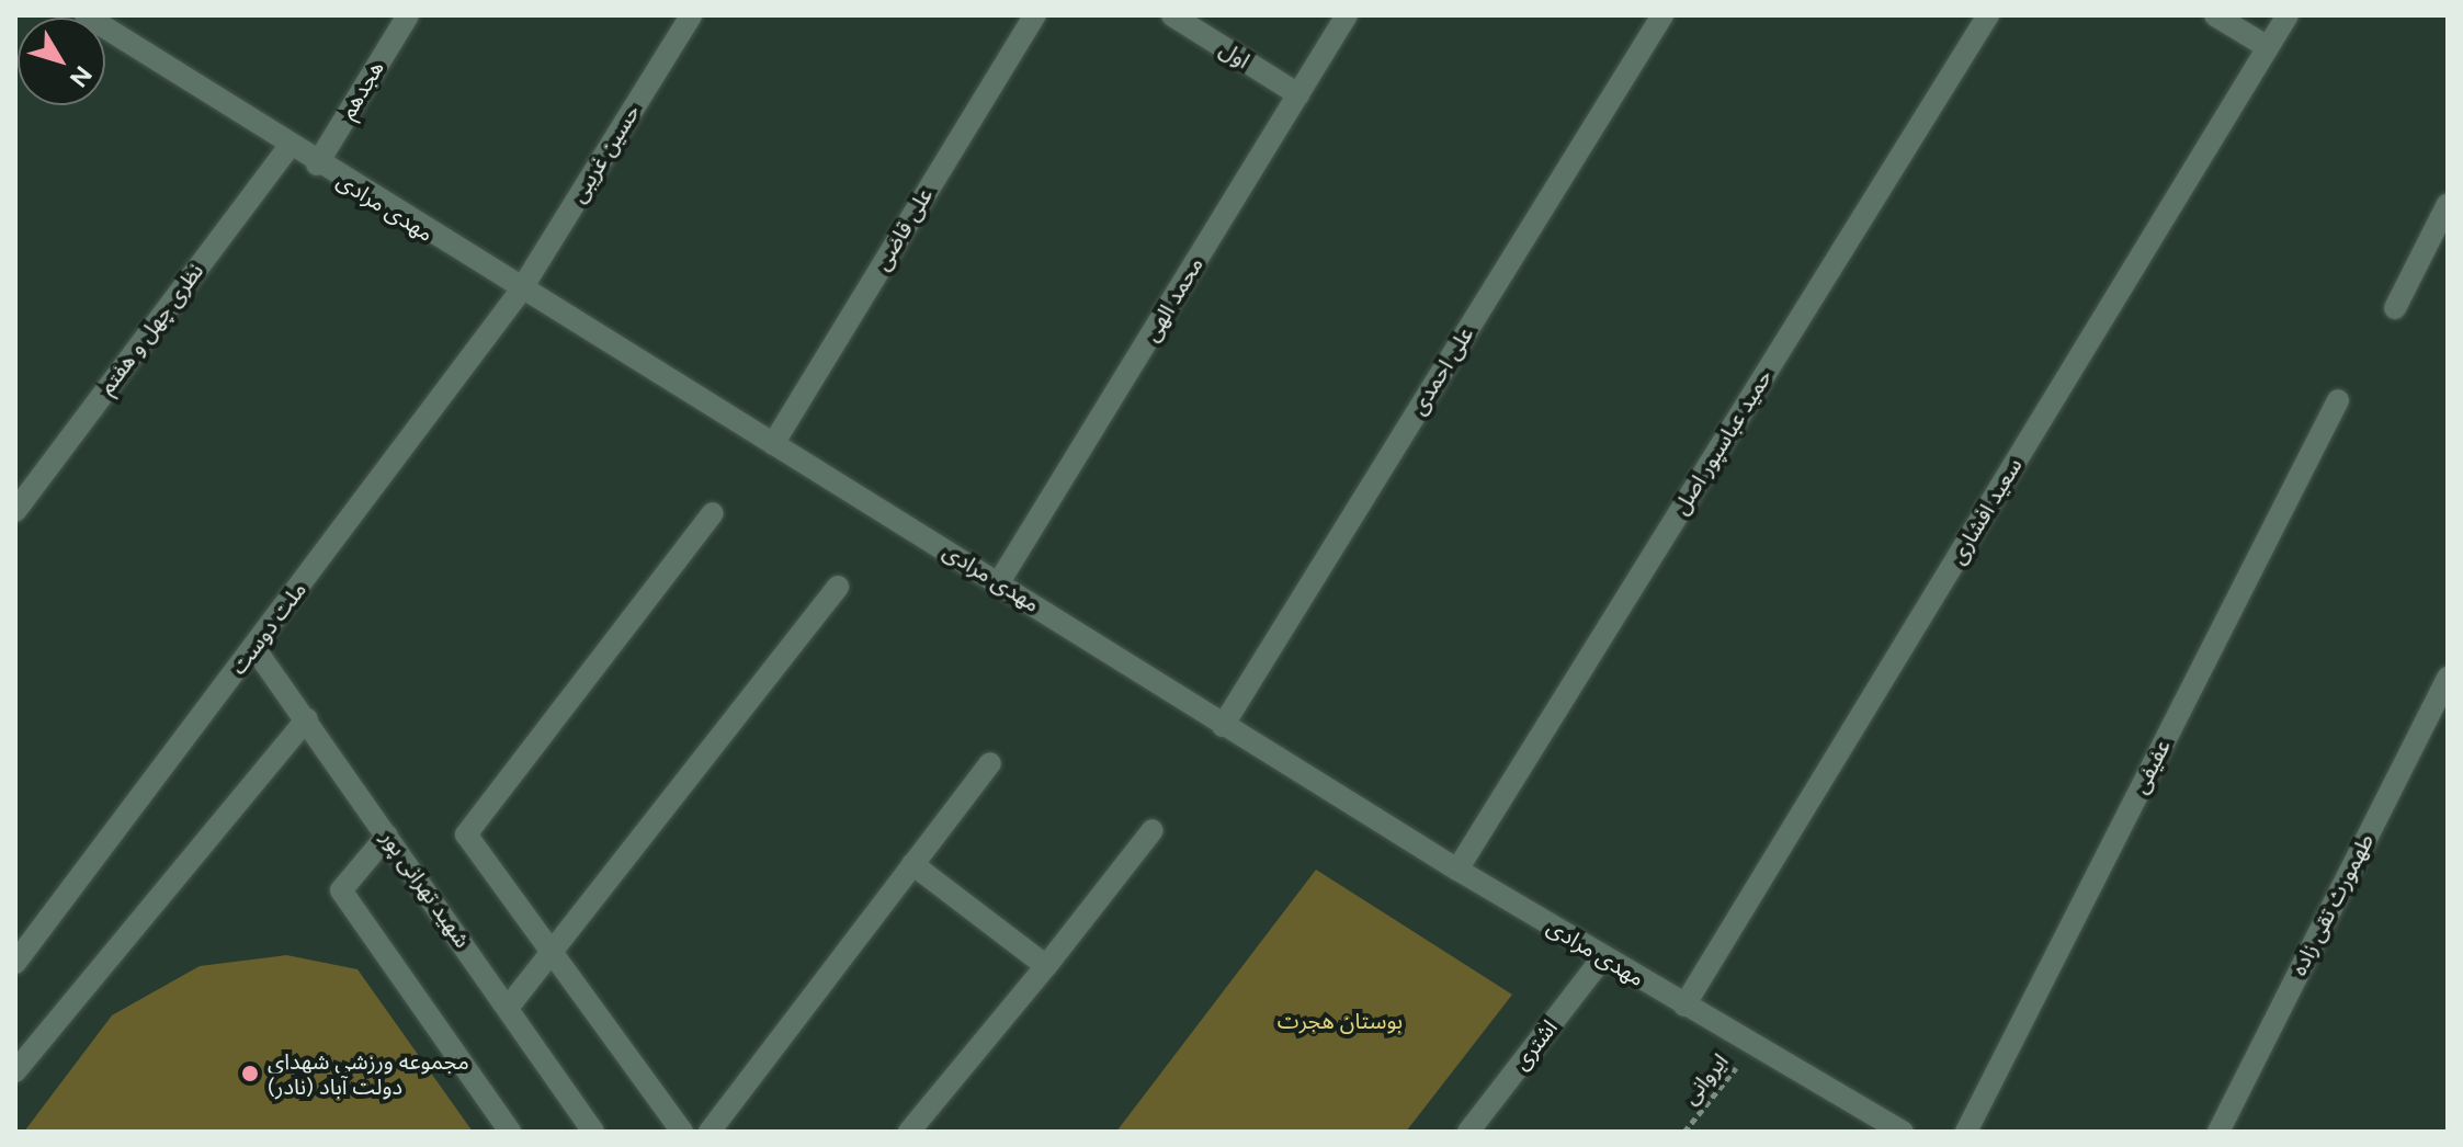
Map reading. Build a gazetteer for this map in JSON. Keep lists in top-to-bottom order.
{
  "streets": {
    "street": [
      "اول",
      "هجدهم",
      "حسین غریبی",
      "مهدی مرادی",
      "علی قاضی",
      "محمد الهی",
      "نظری چهل و هفتم",
      "علی احمدی",
      "حمید عباسپور اصل",
      "سعید افشاری",
      "ملت دوست",
      "عفیفی",
      "شهید تهرانی پور",
      "طهمورث تقی زاده",
      "اشتری"
    ],
    "path": ["ایروانی"]
  },
  "crossings": [
    ["اول", "محمد الهی"],
    ["هجدهم", "مهدی مرادی"],
    ["حسین غریبی", "مهدی مرادی"],
    ["حسین غریبی", "ملت دوست"],
    ["مهدی مرادی", "علی قاضی"],
    ["مهدی مرادی", "محمد الهی"],
    ["مهدی مرادی", "نظری چهل و هفتم"],
    ["مهدی مرادی", "علی احمدی"],
    ["مهدی مرادی", "حمید عباسپور اصل"],
    ["مهدی مرادی", "سعید افشاری"],
    ["مهدی مرادی", "ملت دوست"],
    ["مهدی مرادی", "اشتری"],
    ["مهدی مرادی", "ایروانی"],
    ["ملت دوست", "شهید تهرانی پور"]
  ],
  "parks": ["بوستان هجرت"],
  "places": ["مجموعه ورزشی شهدای دولت آباد (نادر)"],
  "north": "bottom right"
}
